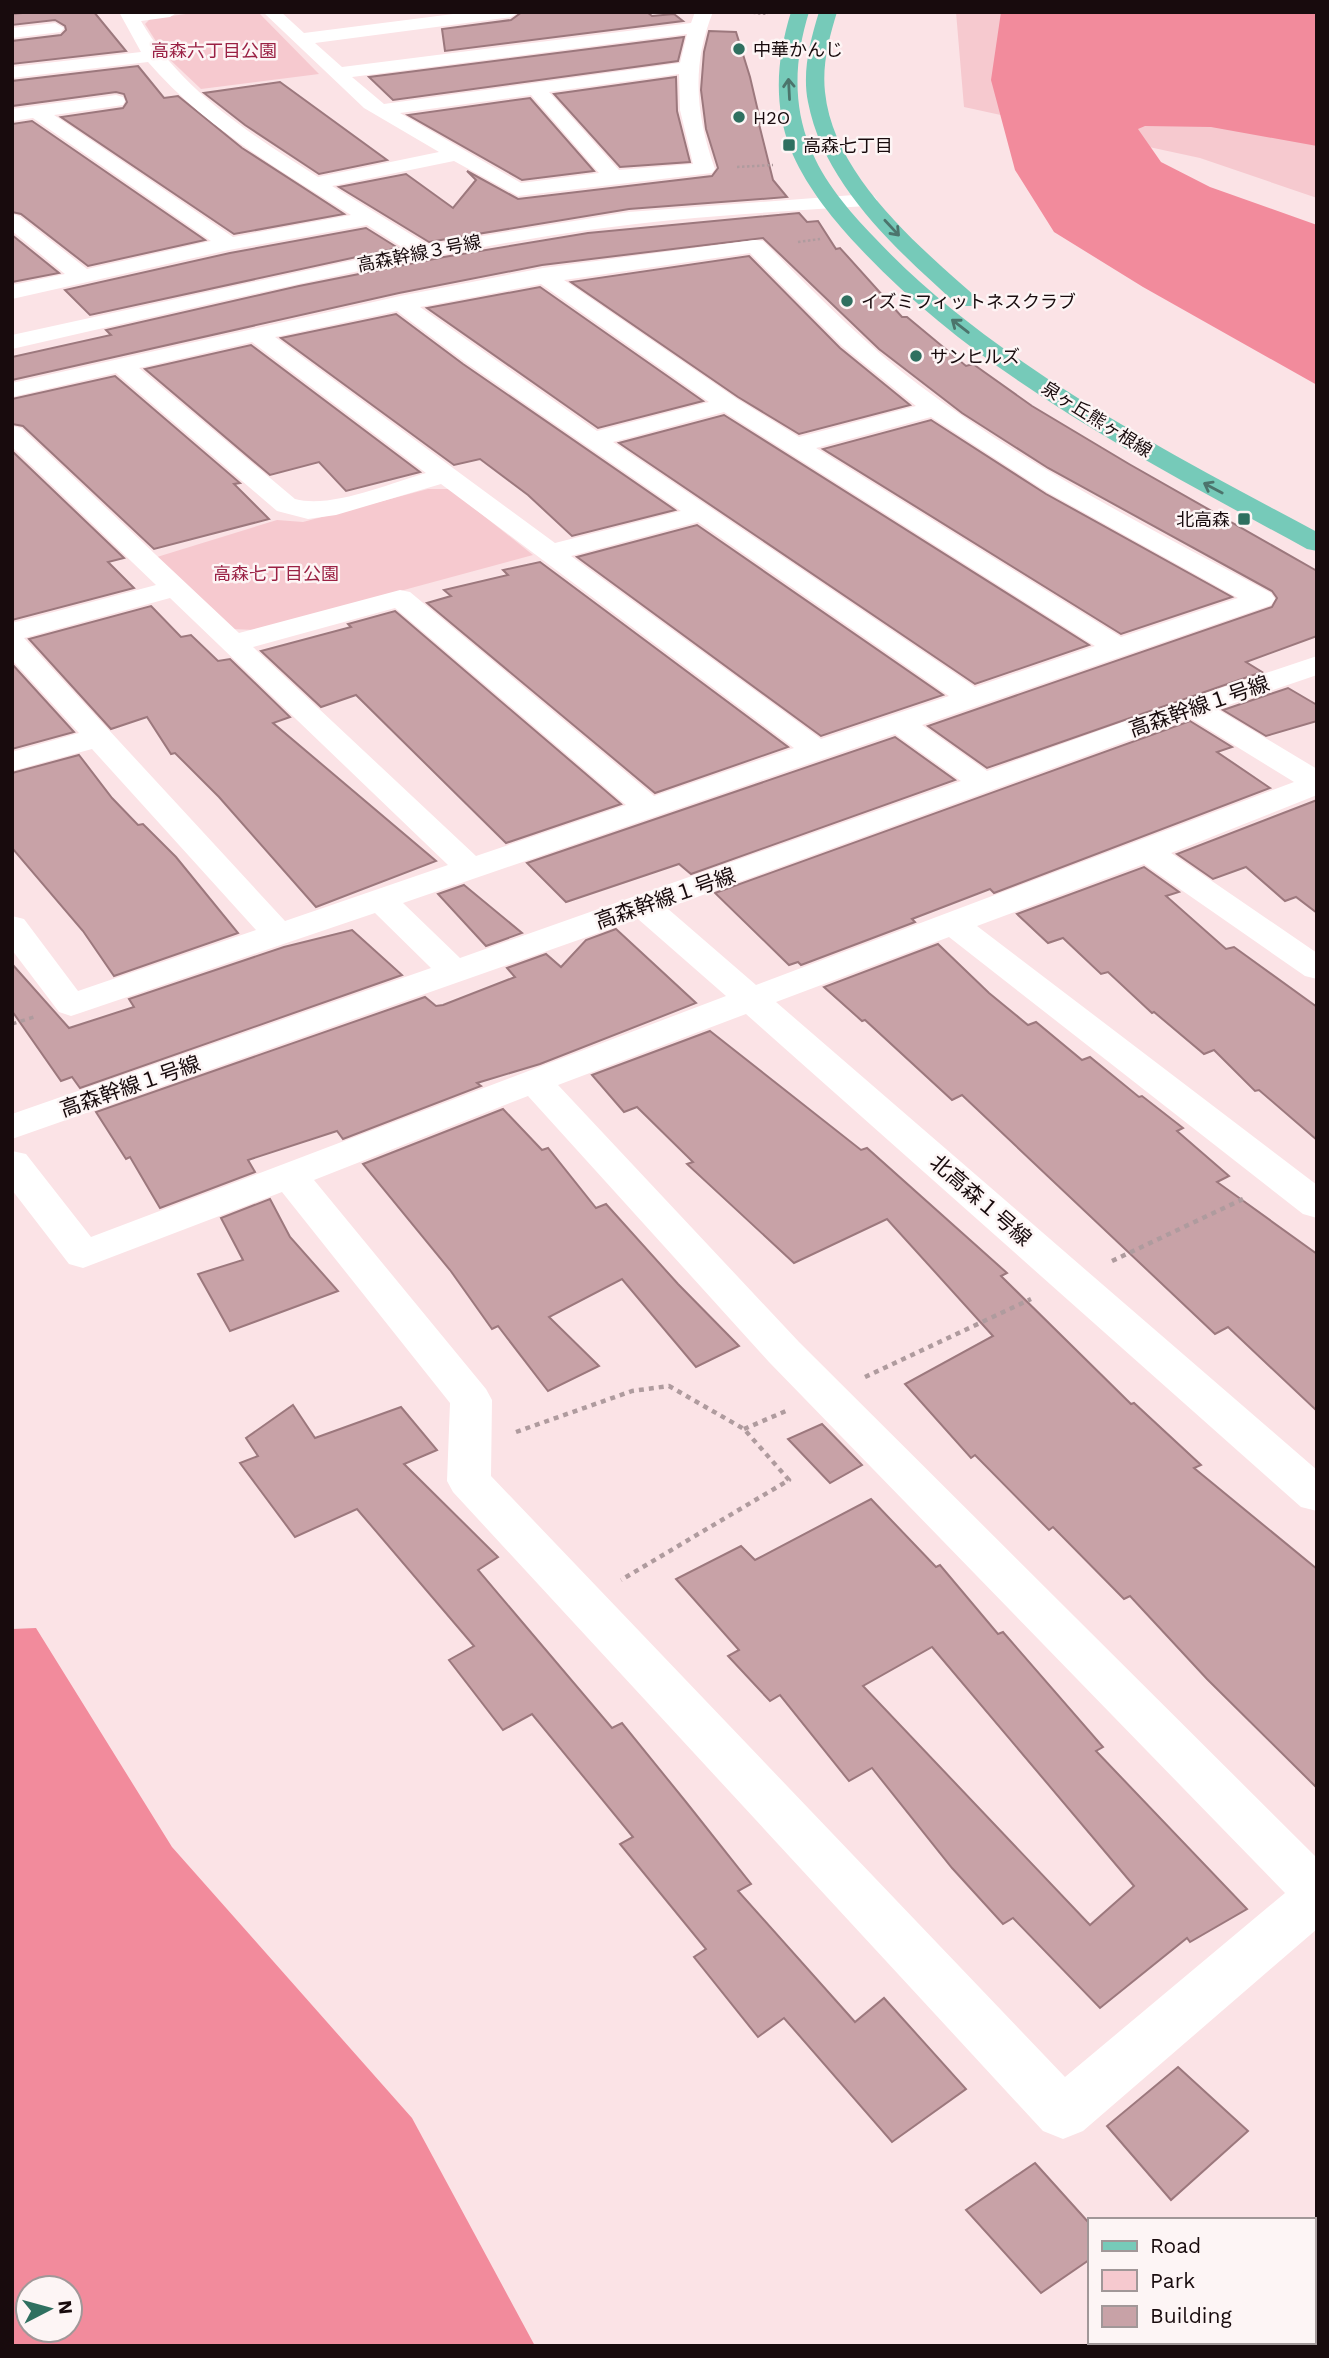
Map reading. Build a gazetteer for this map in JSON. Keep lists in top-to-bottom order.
{
  "streets": {
    "main road": ["泉ヶ丘熊ヶ根線"],
    "street": ["高森幹線３号線", "高森幹線１号線", "北高森１号線"]
  },
  "crossings": [
    ["高森幹線３号線", "泉ヶ丘熊ヶ根線"],
    ["高森幹線１号線", "北高森１号線"]
  ],
  "one_way": ["泉ヶ丘熊ヶ根線"],
  "parks": ["高森六丁目公園", "高森七丁目公園"],
  "places": {
    "other": [
      "中華かんじ",
      "H2O",
      "イズミフィットネスクラブ",
      "サンヒルズ"
    ],
    "transit": ["高森七丁目", "北高森"]
  },
  "legend": ["Road", "Park", "Building"],
  "north": "right"
}
